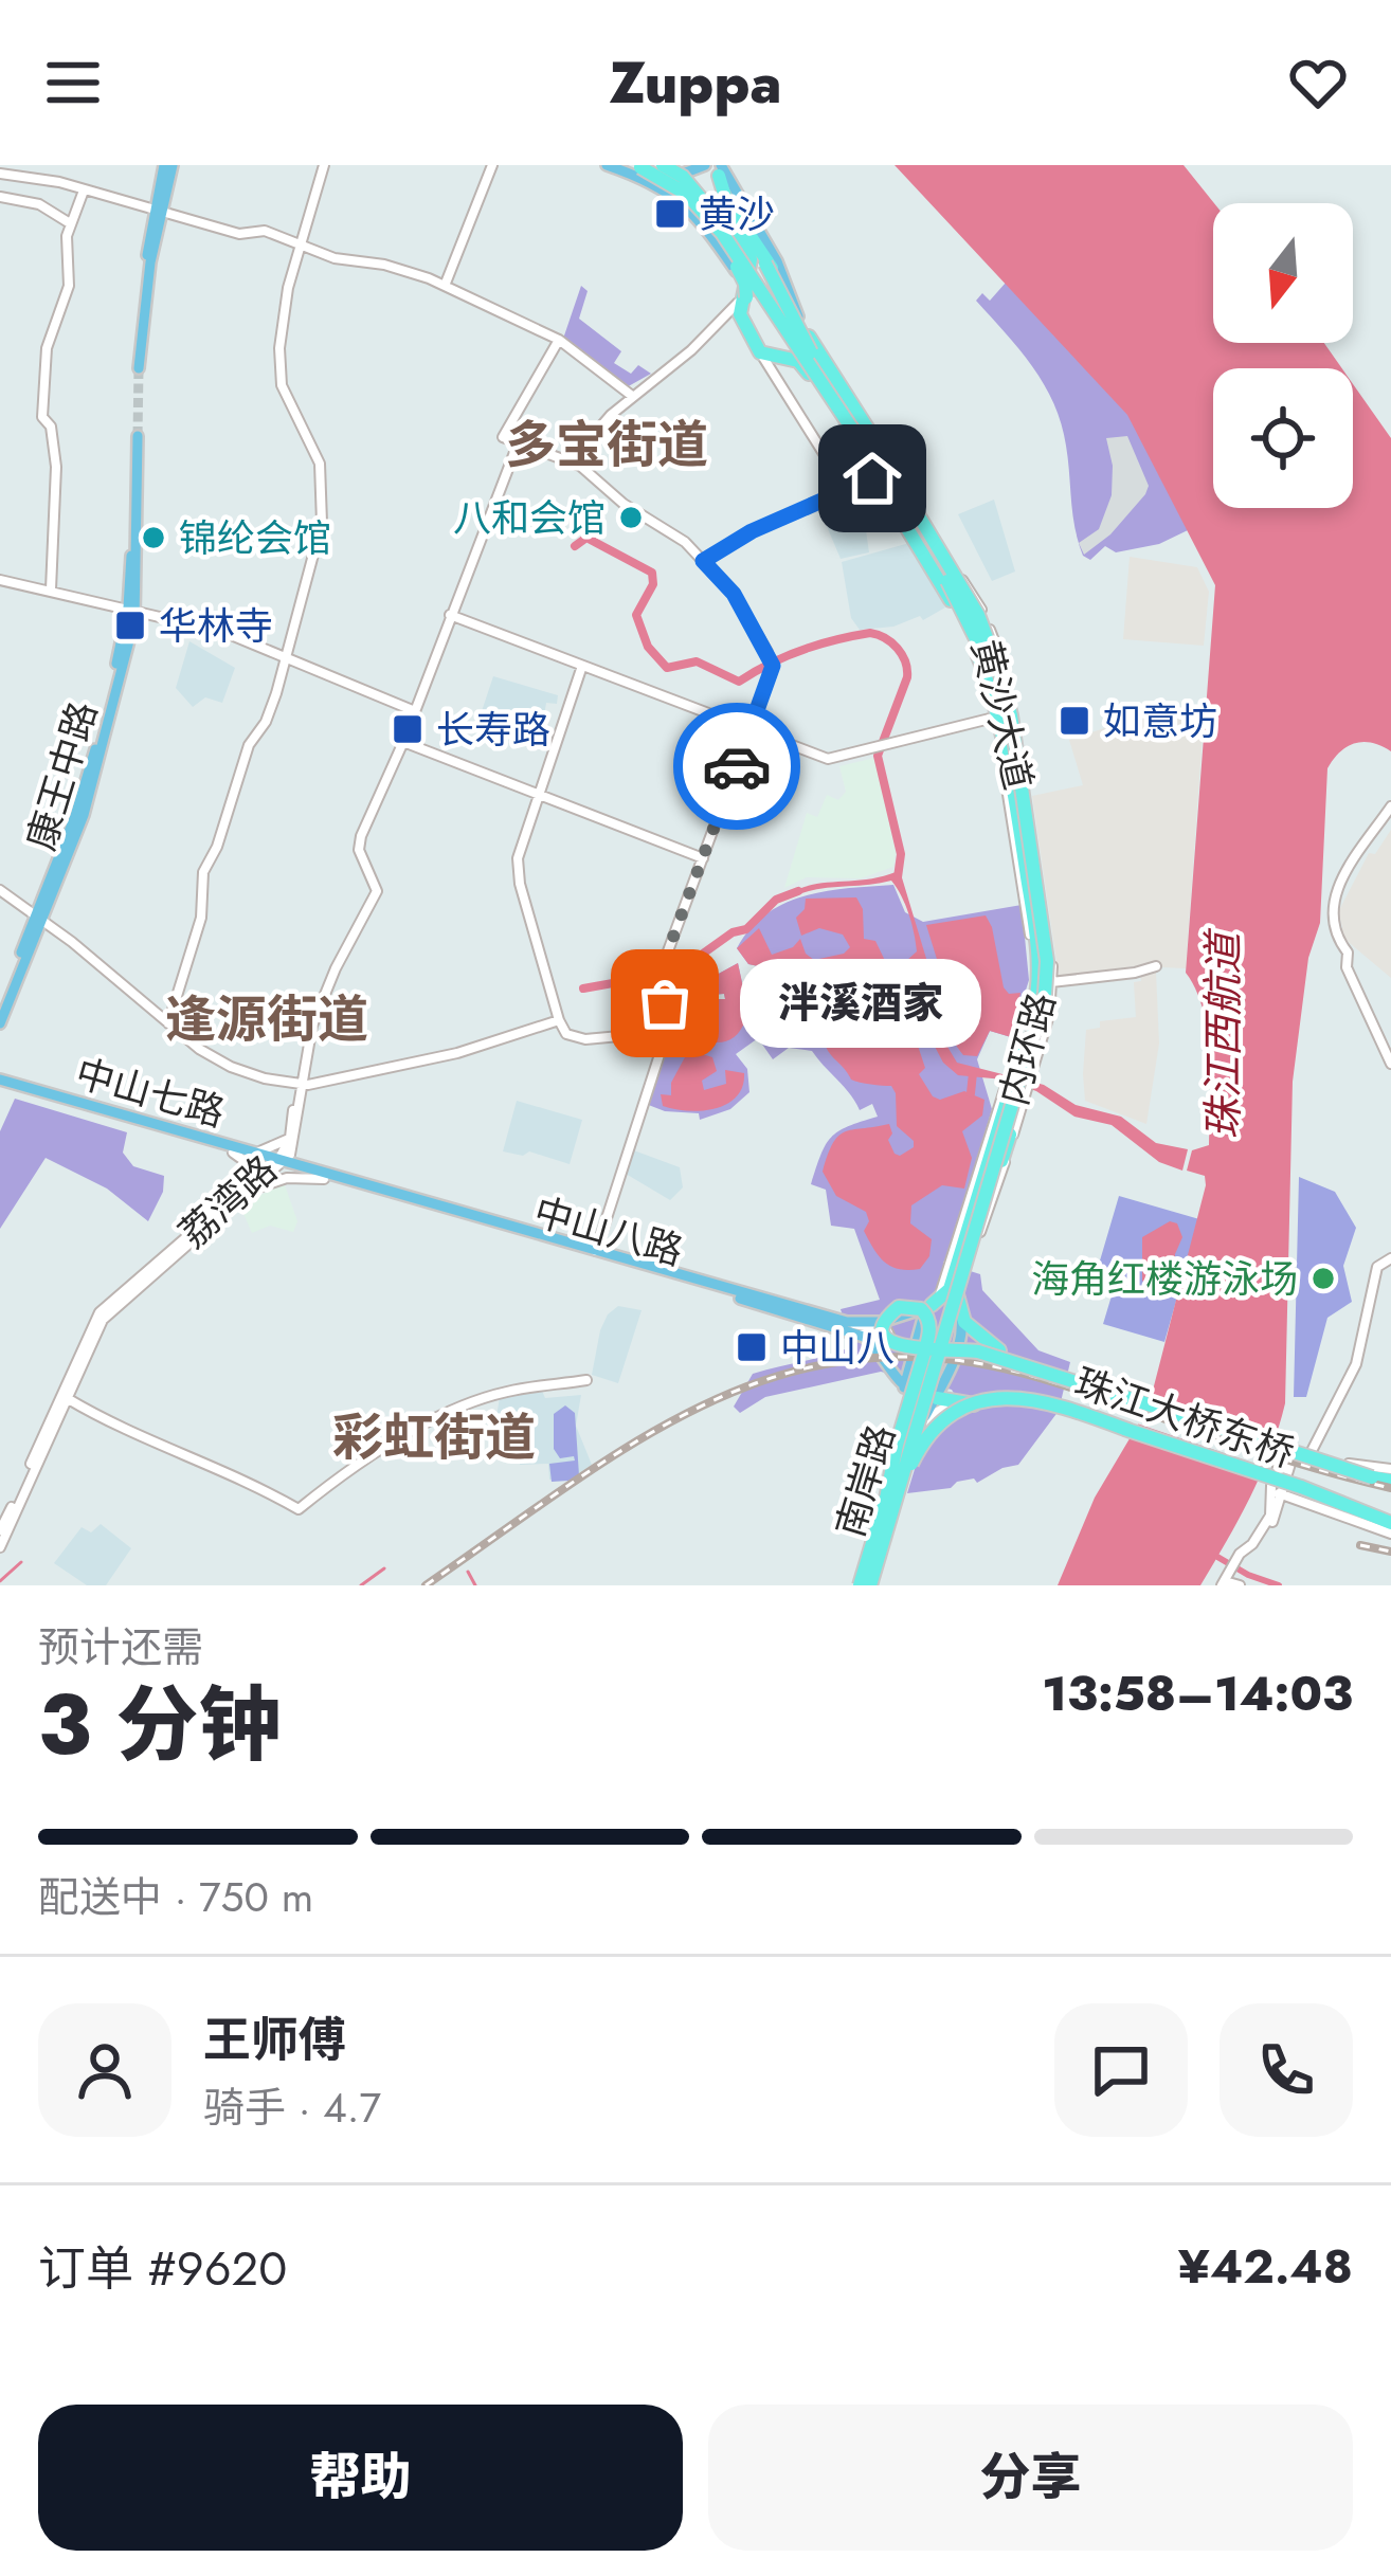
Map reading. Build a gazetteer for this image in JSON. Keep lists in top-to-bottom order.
{
  "streets": {
    "highway": ["黄沙大道", "内环路", "珠江大桥东桥"],
    "main road": [
      "康王中路",
      "中山七路",
      "中山八路",
      "南岸路"
    ],
    "street": ["荔湾路"]
  },
  "crossings": [
    ["黄沙大道", "内环路"],
    ["黄沙大道", "珠江大桥东桥"],
    ["黄沙大道", "南岸路"],
    ["内环路", "南岸路"],
    ["中山七路", "荔湾路"],
    ["中山七路", "中山八路"],
    ["荔湾路", "中山八路"],
    ["中山八路", "南岸路"],
    ["珠江大桥东桥", "南岸路"]
  ],
  "districts": ["多宝街道", "逢源街道", "彩虹街道"],
  "water": ["珠江西航道"],
  "places": {
    "transit": [
      "黄沙",
      "华林寺",
      "如意坊",
      "长寿路",
      "中山八"
    ],
    "other": [
      "八和会馆",
      "锦纶会馆",
      "泮溪酒家",
      "海角红楼游泳场"
    ]
  },
  "north": "bottom",
  "page": {
    "header": "Zuppa",
    "bubble": "泮溪酒家",
    "heading": ["3 分钟", "预计还需", "13:58–14:03"],
    "panel": [
      "王师傅",
      "骑手 · 4.7",
      "订单 #9620",
      "¥42.48"
    ],
    "bar": "配送中 · 750 m",
    "buttons": ["帮助", "分享"]
  }
}
